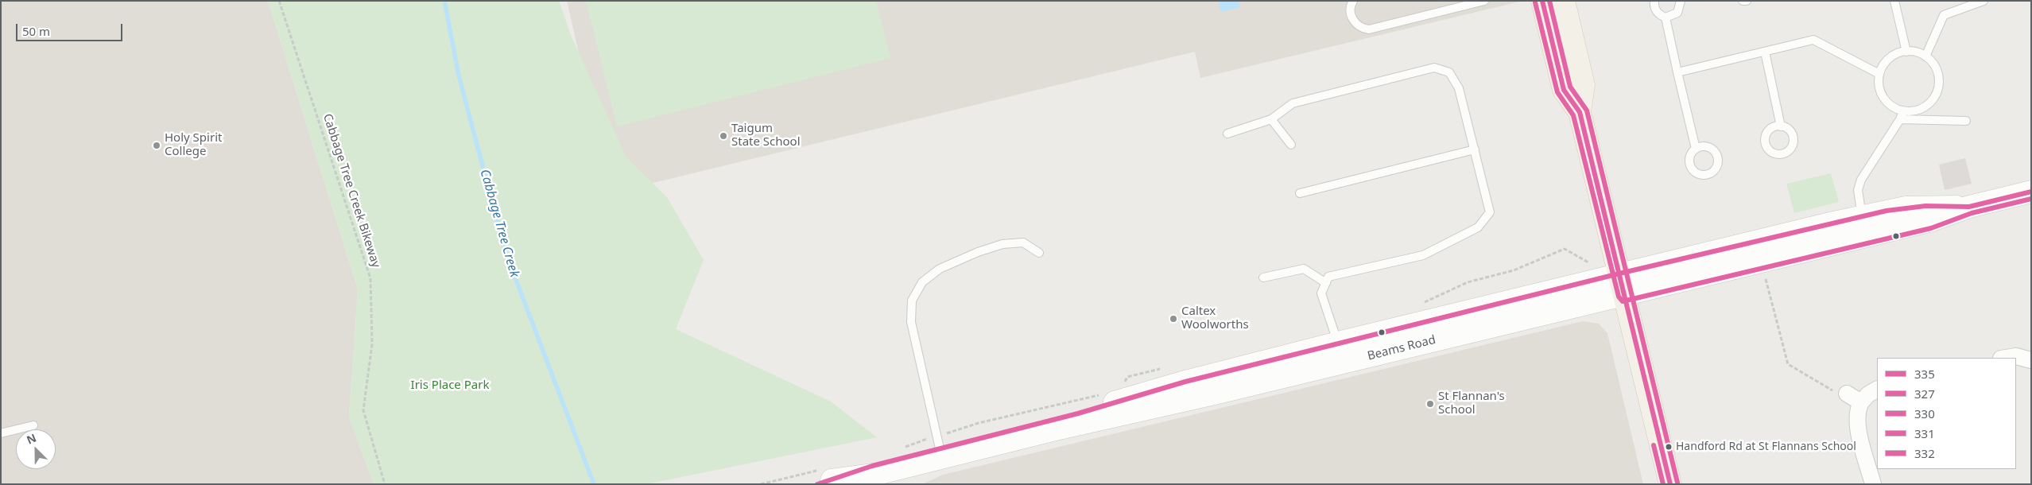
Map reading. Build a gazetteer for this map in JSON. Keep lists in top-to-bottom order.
{
  "streets": {
    "main road": ["Beams Road"],
    "path": ["Cabbage Tree Creek Bikeway"]
  },
  "water": ["Cabbage Tree Creek"],
  "parks": ["Iris Place Park"],
  "places": [
    "Taigum State School",
    "Holy Spirit College",
    "Caltex Woolworths",
    "St Flannan's School",
    "Handford Rd at St Flannans School"
  ],
  "lines": [
    "transit line 330",
    "transit line 331",
    "transit line 327",
    "transit line 335",
    "transit line 332"
  ],
  "legend": [
    "335",
    "327",
    "330",
    "331",
    "332"
  ],
  "scale_bar": "50 m",
  "north": "top left"
}
